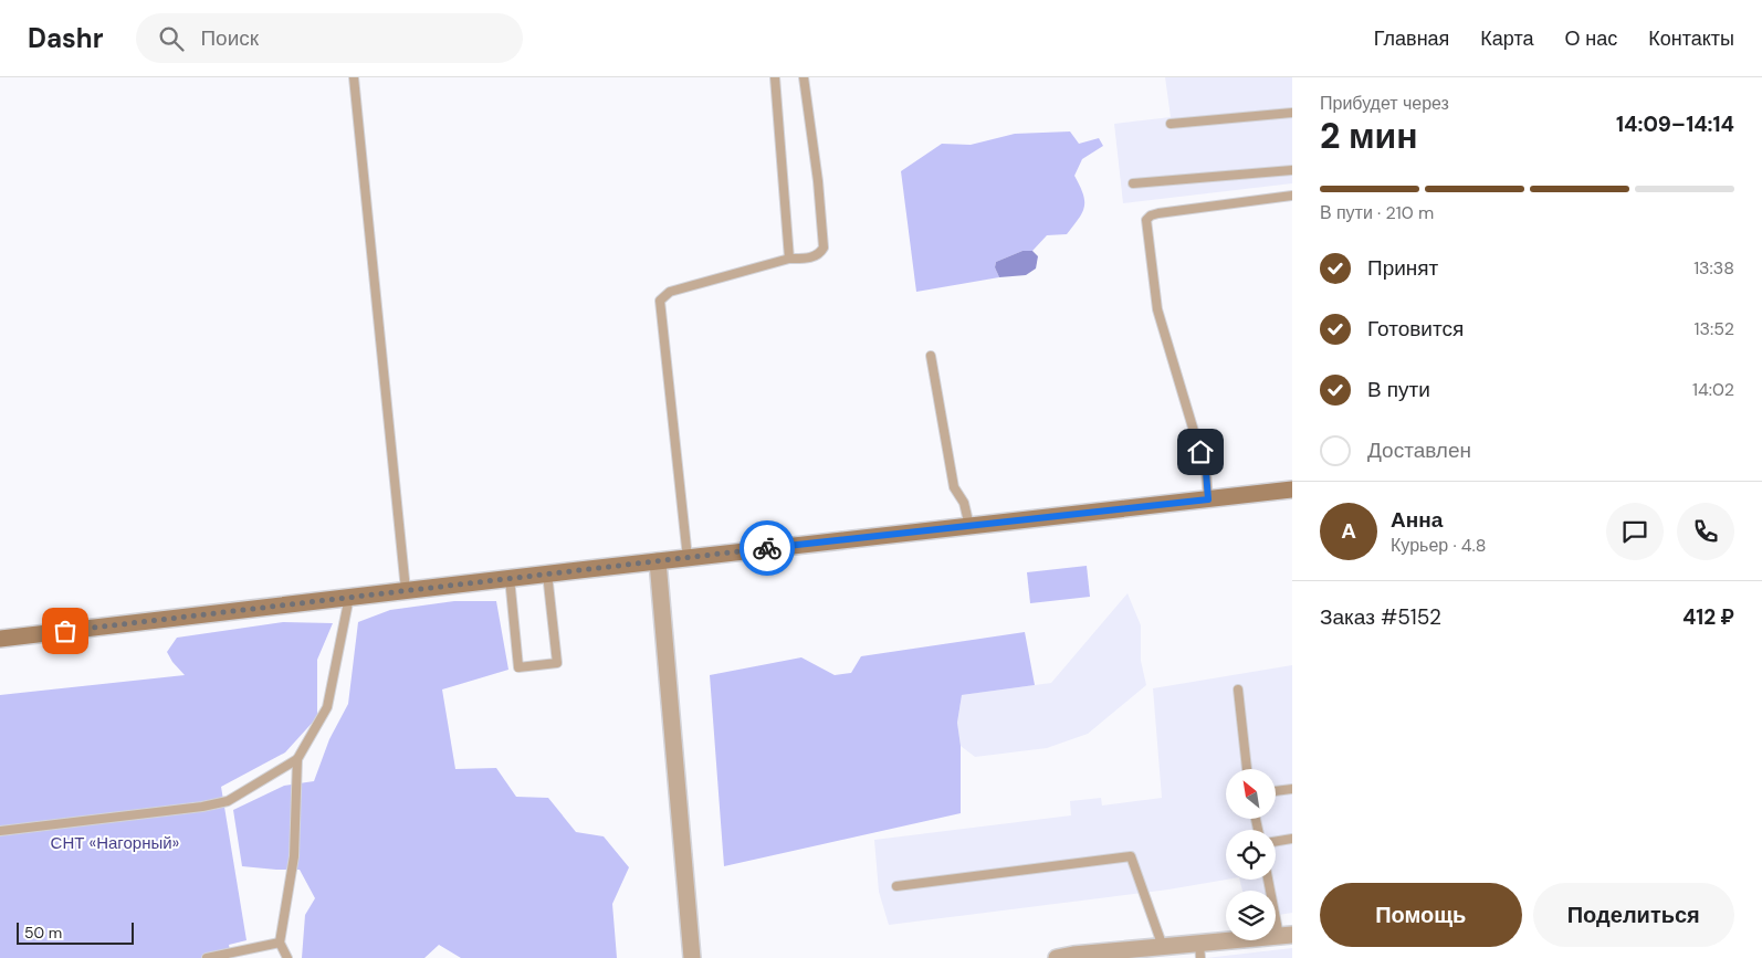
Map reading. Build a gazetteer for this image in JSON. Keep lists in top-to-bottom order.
{
  "parks": ["СНТ «Нагорный»"],
  "scale_bar": "50 m",
  "north": "top left",
  "page": {
    "header": "Dashr",
    "search": "Поиск",
    "nav": [
      "Главная",
      "Карта",
      "О нас",
      "Контакты"
    ],
    "heading": ["2 мин", "Прибудет через", "14:09–14:14"],
    "panel": [
      "Анна",
      "Курьер · 4.8",
      "Заказ #5152",
      "412 ₽"
    ],
    "bar": "В пути · 210 m",
    "list": [
      ["Принят", "13:38"],
      ["Готовится", "13:52"],
      ["В пути", "14:02"],
      "Доставлен"
    ],
    "round": "А",
    "buttons": ["Помощь", "Поделиться"],
    "scale": "50 m"
  }
}
